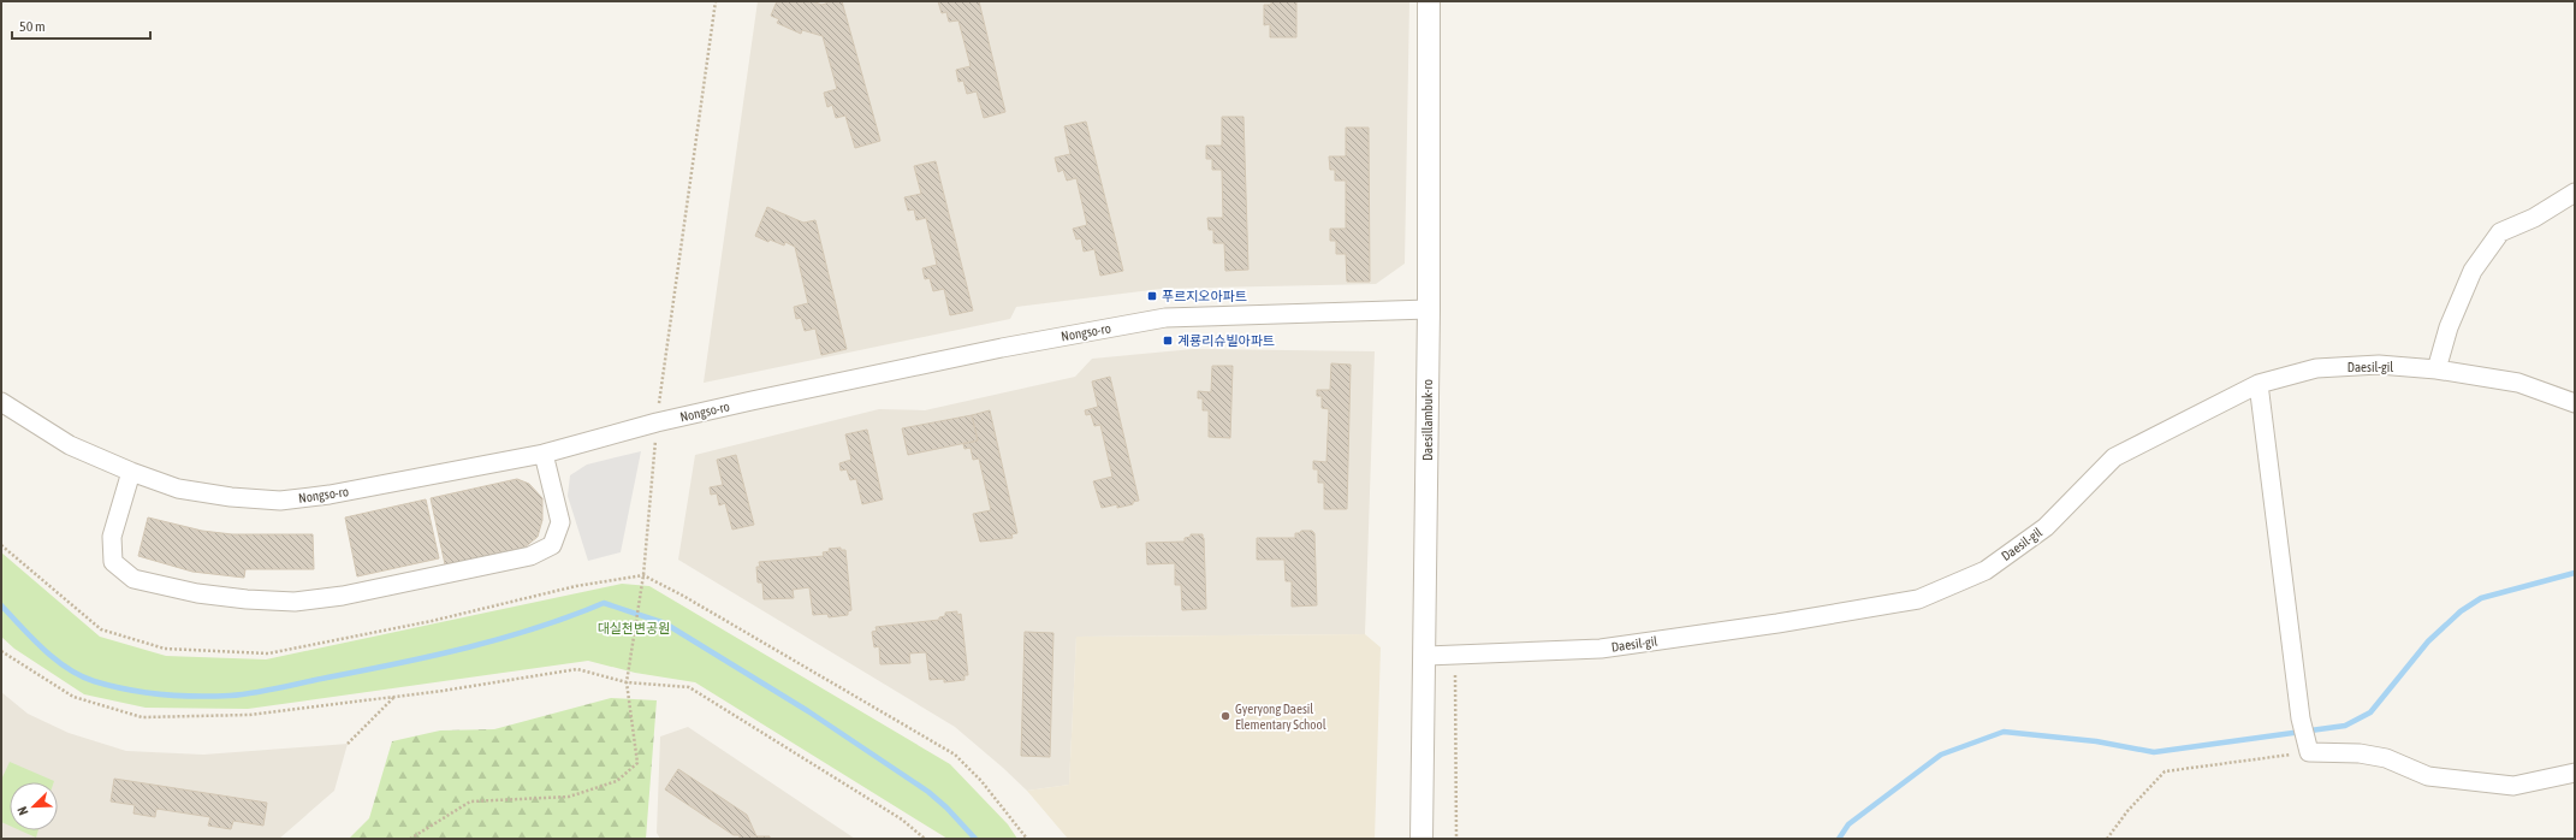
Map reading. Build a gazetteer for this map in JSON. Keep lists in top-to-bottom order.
{
  "streets": {
    "street": ["Nongso-ro", "Daesil-gil", "Daesillambuk-ro"]
  },
  "crossings": [
    ["Nongso-ro", "Daesillambuk-ro"],
    ["Daesil-gil", "Daesillambuk-ro"]
  ],
  "parks": ["대실천변공원"],
  "places": {
    "transit": ["푸르지오아파트", "계룡리슈빌아파트"],
    "other": ["Gyeryong Daesil Elementary School"]
  },
  "scale_bar": "50 m",
  "north": "bottom left"
}
